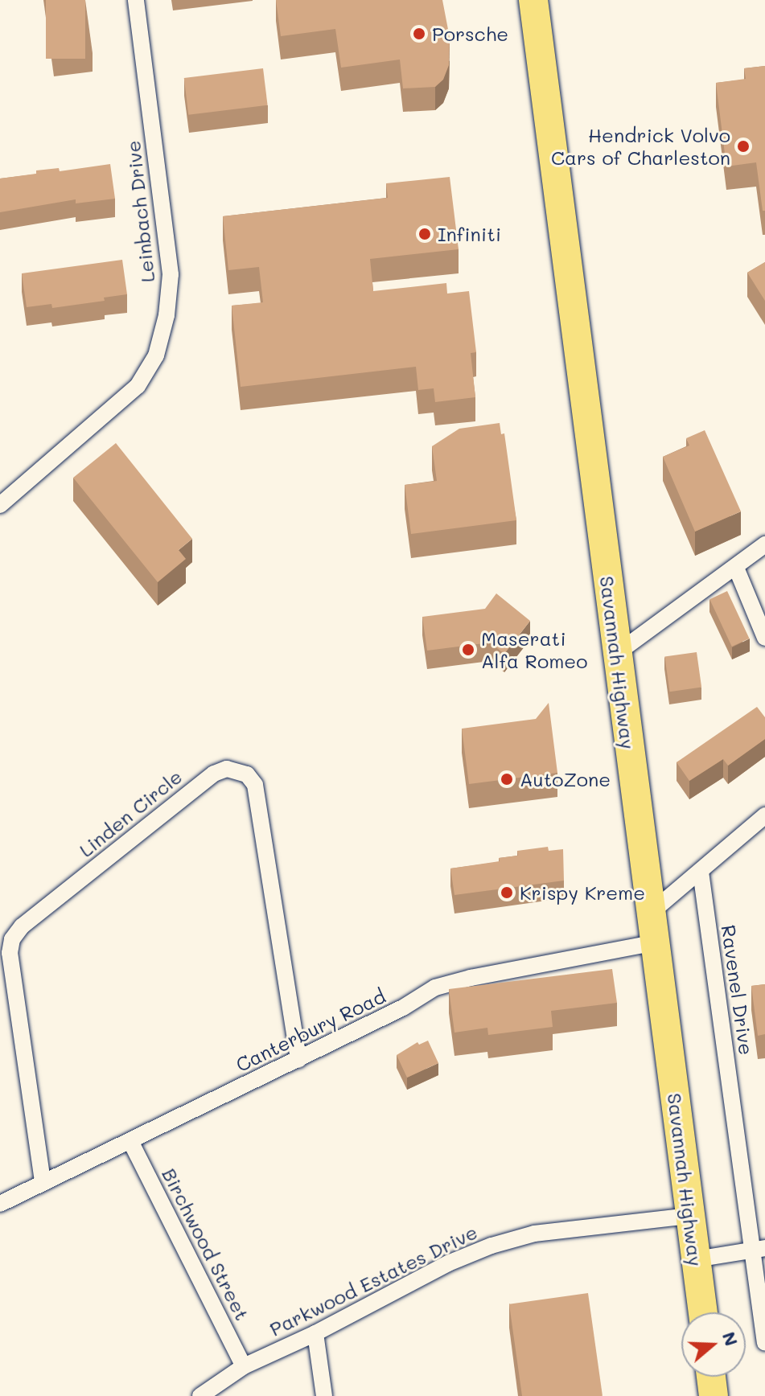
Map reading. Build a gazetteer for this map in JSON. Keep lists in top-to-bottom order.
{
  "streets": {
    "highway": ["Savannah Highway"],
    "street": [
      "Leinbach Drive",
      "Linden Circle",
      "Ravenel Drive",
      "Canterbury Road",
      "Birchwood Street",
      "Parkwood Estates Drive"
    ]
  },
  "crossings": [
    ["Savannah Highway", "Canterbury Road"],
    ["Savannah Highway", "Parkwood Estates Drive"],
    ["Linden Circle", "Canterbury Road"],
    ["Canterbury Road", "Birchwood Street"],
    ["Birchwood Street", "Parkwood Estates Drive"]
  ],
  "places": [
    "Porsche",
    "Hendrick Volvo Cars of Charleston",
    "Infiniti",
    "Maserati Alfa Romeo",
    "AutoZone",
    "Krispy Kreme"
  ],
  "north": "right"
}
